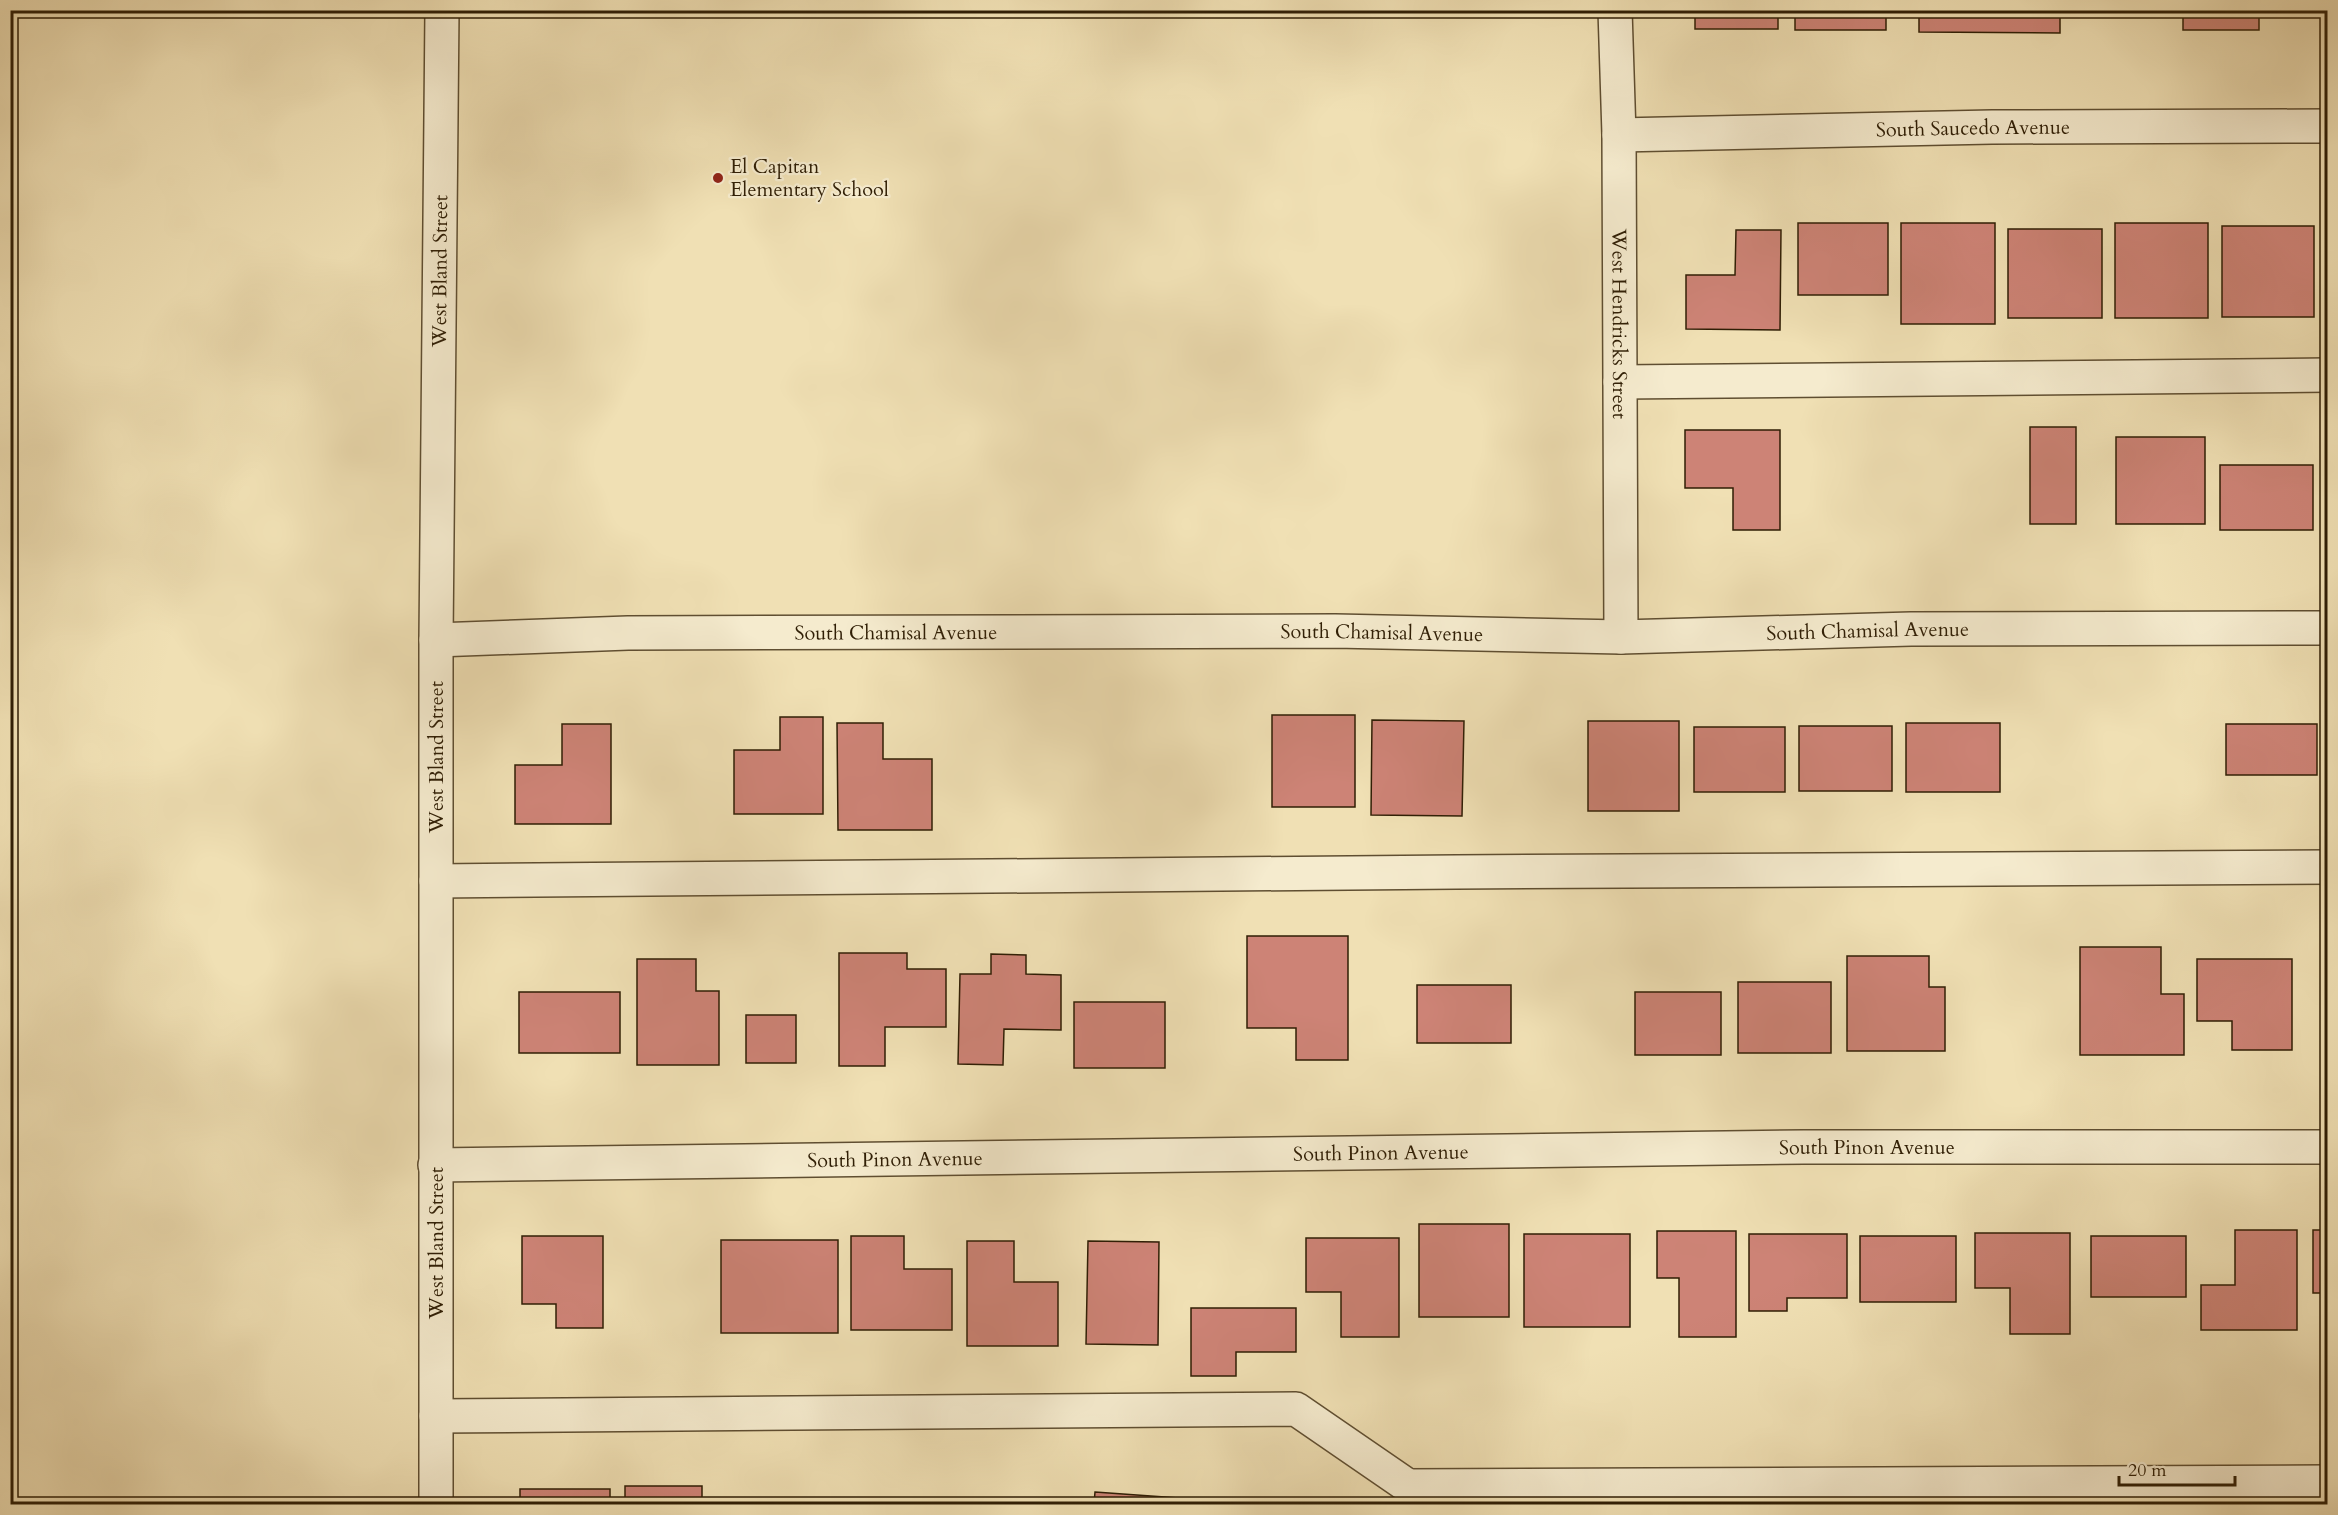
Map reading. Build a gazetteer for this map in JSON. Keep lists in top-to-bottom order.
{
  "streets": {
    "street": [
      "South Saucedo Avenue",
      "West Bland Street",
      "West Hendricks Street",
      "South Chamisal Avenue",
      "South Pinon Avenue"
    ]
  },
  "crossings": [
    ["South Saucedo Avenue", "West Hendricks Street"],
    ["West Bland Street", "South Chamisal Avenue"],
    ["West Bland Street", "South Pinon Avenue"],
    ["West Hendricks Street", "South Chamisal Avenue"]
  ],
  "places": ["El Capitan Elementary School"],
  "scale_bar": "20 m"
}
